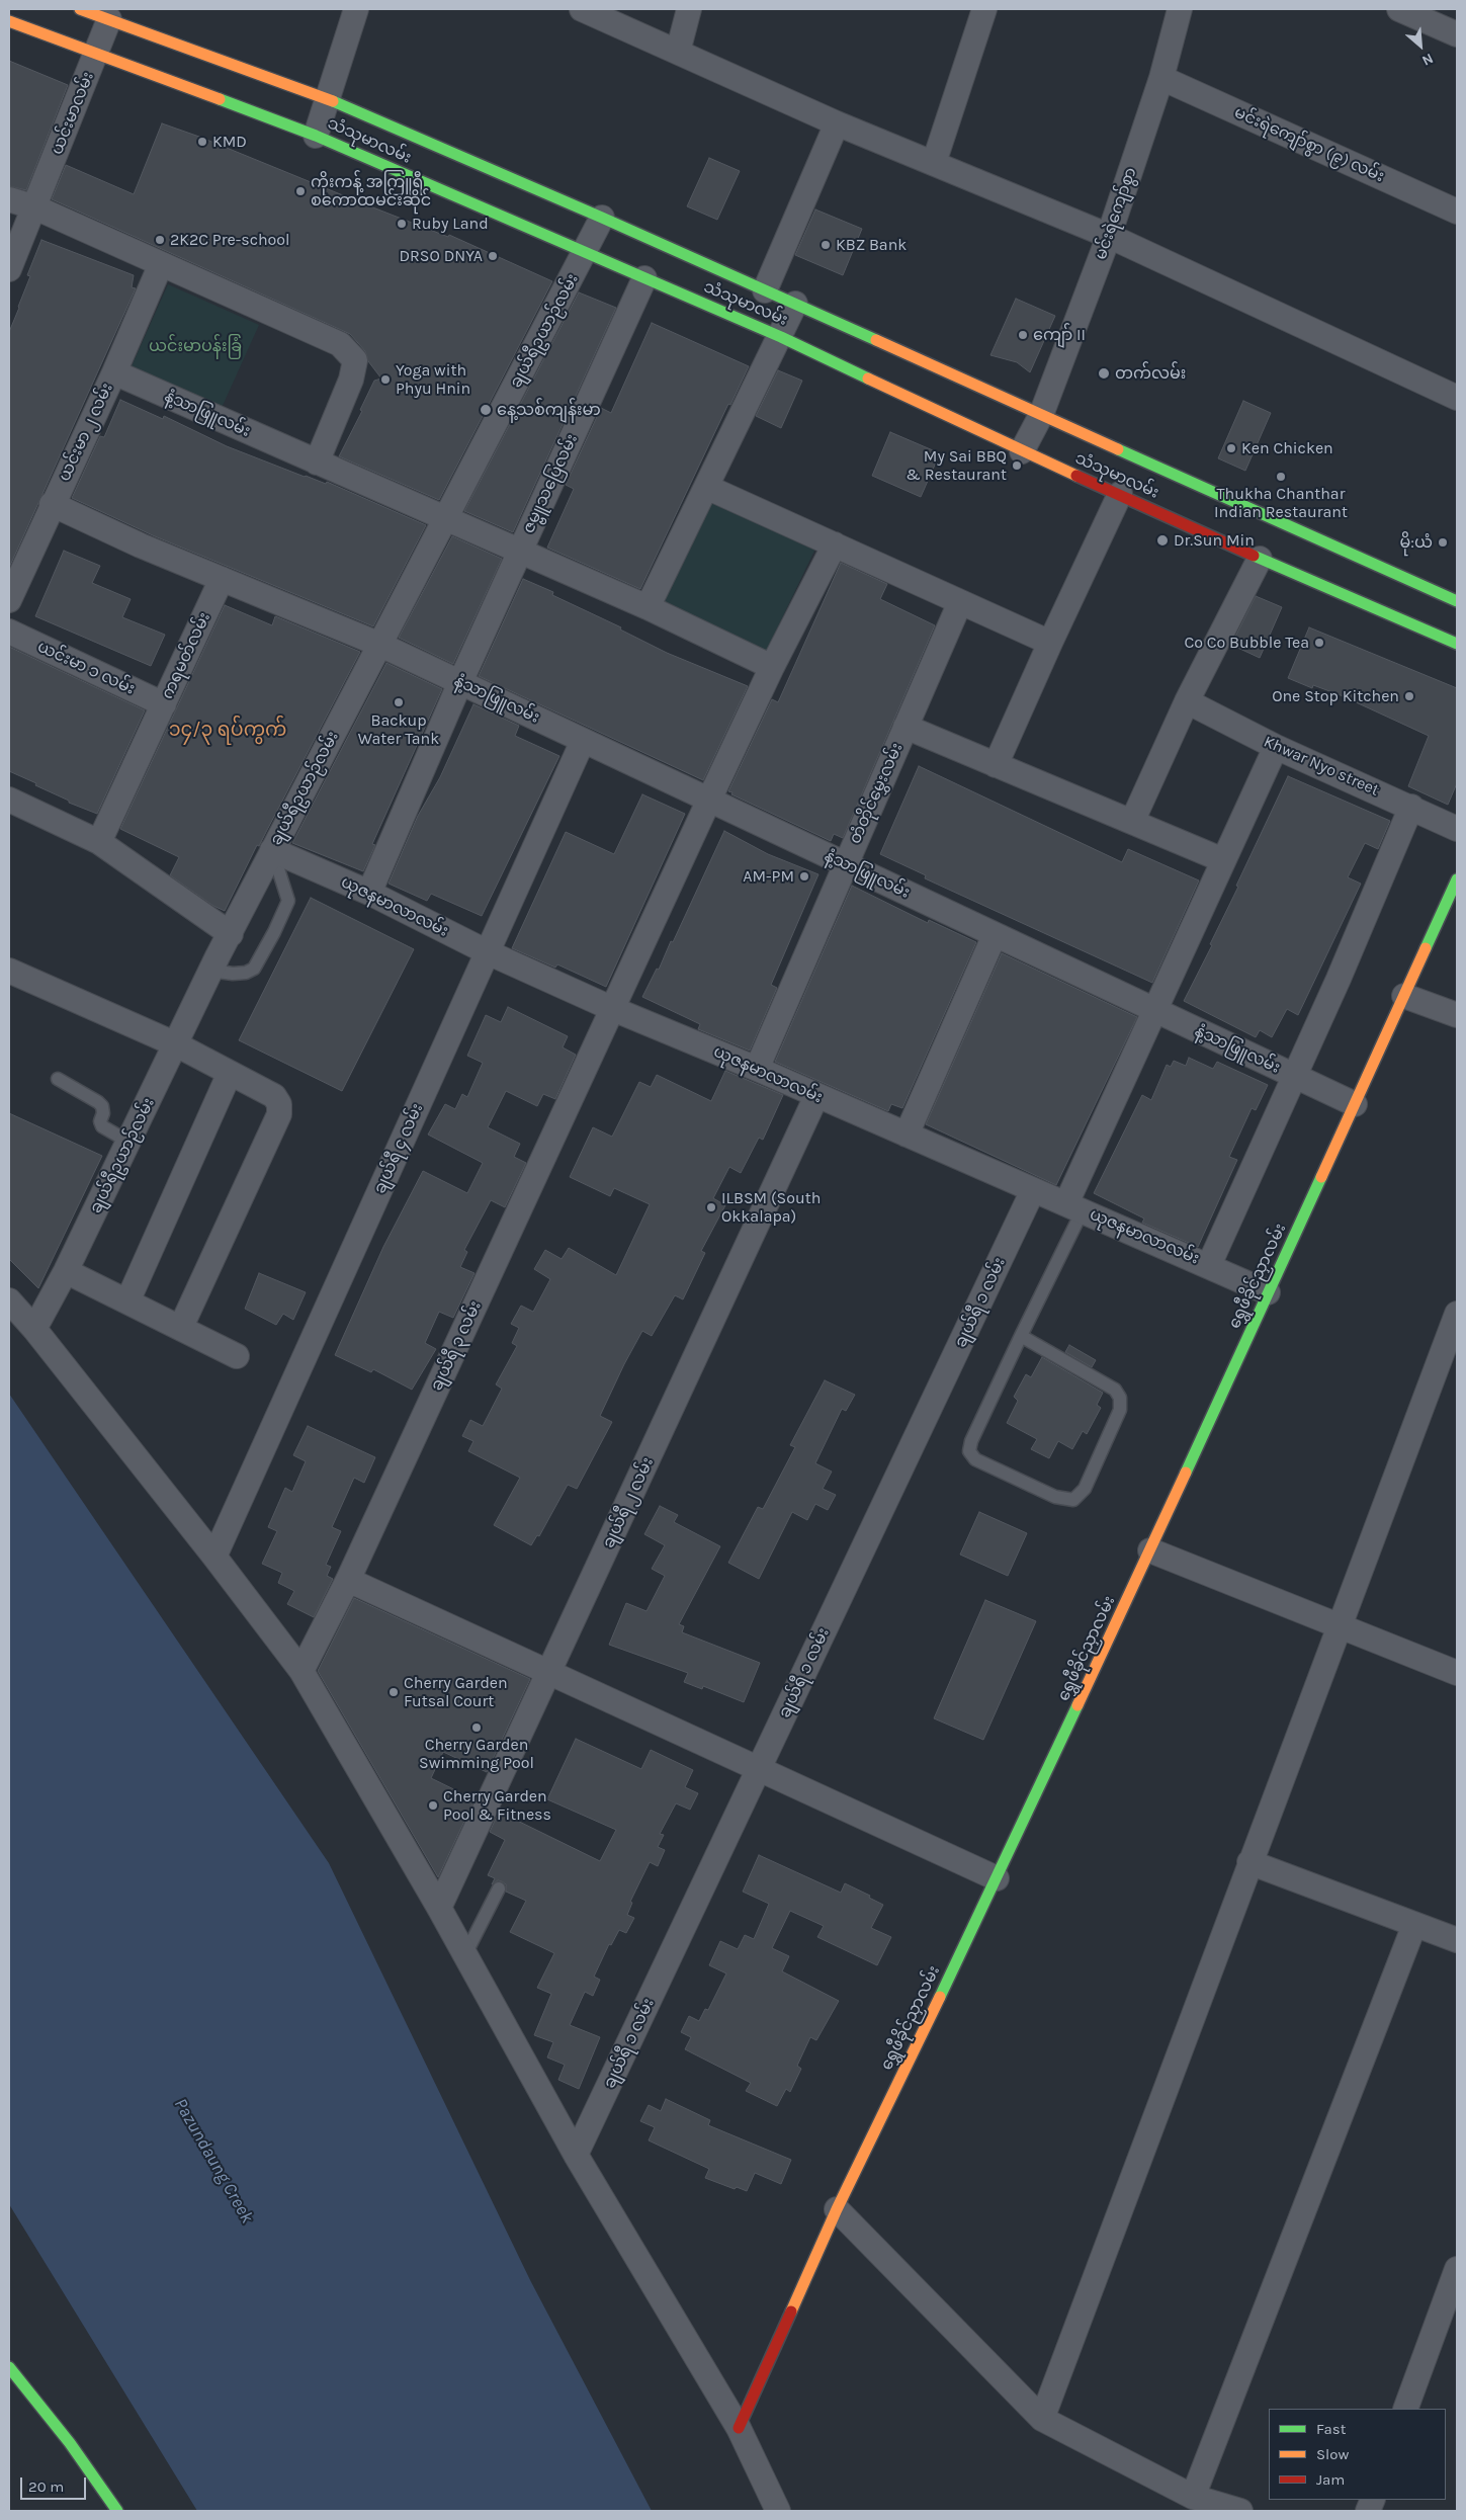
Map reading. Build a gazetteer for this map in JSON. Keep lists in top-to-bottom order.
{
  "streets": {
    "main road": ["သံသုမာလမ်း", "ရွှေဖီခိုင်ညှာလမ်း"],
    "street": [
      "ယင်းမာလမ်း",
      "မင်းရဲကျော်စွာ (၉) လမ်း",
      "မင်းရဲကျော်စွာ",
      "ချယ်ရီဥယာဉ်လမ်း",
      "နံ့သာဖြူလမ်း",
      "ယင်းမာ ၂ လမ်း",
      "ဇမ္ဗူသပြေလမ်း",
      "ကရမတ်လမ်း",
      "ယင်းမာ ၁ လမ်း",
      "Khwar Nyo street",
      "တံတိုင်မွှေးလမ်း",
      "ယုဇနမာလာလမ်း",
      "ချယ်ရီ ၄ လမ်း",
      "ချယ်ရီ ၁ လမ်း",
      "ချယ်ရီ ၃ လမ်း",
      "ချယ်ရီ ၂ လမ်း"
    ]
  },
  "crossings": [
    ["ယင်းမာလမ်း", "သံသုမာလမ်း"],
    ["သံသုမာလမ်း", "မင်းရဲကျော်စွာ"],
    ["သံသုမာလမ်း", "ချယ်ရီဥယာဉ်လမ်း"],
    ["သံသုမာလမ်း", "ဇမ္ဗူသပြေလမ်း"],
    ["မင်းရဲကျော်စွာ (၉) လမ်း", "မင်းရဲကျော်စွာ"],
    ["ချယ်ရီဥယာဉ်လမ်း", "နံ့သာဖြူလမ်း"],
    ["ချယ်ရီဥယာဉ်လမ်း", "ယုဇနမာလာလမ်း"],
    ["နံ့သာဖြူလမ်း", "ယင်းမာ ၂ လမ်း"],
    ["နံ့သာဖြူလမ်း", "ဇမ္ဗူသပြေလမ်း"],
    ["နံ့သာဖြူလမ်း", "တံတိုင်မွှေးလမ်း"],
    ["နံ့သာဖြူလမ်း", "ချယ်ရီ ၄ လမ်း"],
    ["နံ့သာဖြူလမ်း", "ရွှေဖီခိုင်ညှာလမ်း"],
    ["ဇမ္ဗူသပြေလမ်း", "ယုဇနမာလာလမ်း"],
    ["ကရမတ်လမ်း", "ယင်းမာ ၁ လမ်း"],
    ["တံတိုင်မွှေးလမ်း", "ယုဇနမာလာလမ်း"],
    ["ယုဇနမာလာလမ်း", "ချယ်ရီ ၄ လမ်း"],
    ["ယုဇနမာလာလမ်း", "ရွှေဖီခိုင်ညှာလမ်း"],
    ["ယုဇနမာလာလမ်း", "ချယ်ရီ ၁ လမ်း"],
    ["ယုဇနမာလာလမ်း", "ချယ်ရီ ၃ လမ်း"],
    ["ယုဇနမာလာလမ်း", "ချယ်ရီ ၂ လမ်း"]
  ],
  "districts": ["၁၄/၃ ရပ်ကွက်"],
  "water": ["Pazundaung Creek"],
  "parks": ["ယင်းမာပန်းခြံ"],
  "places": [
    "KMD",
    "ကိုးကန့် အကြူရီ စကောထမင်းဆိုင်",
    "Ruby Land",
    "2K2C Pre-school",
    "KBZ Bank",
    "DRSO DNYA",
    "ကျော် II",
    "တက်လမ်း",
    "Yoga with Phyu Hnin",
    "နေ့သစ်ကျန်းမာ",
    "Ken Chicken",
    "My Sai BBQ & Restaurant",
    "Thukha Chanthar Indian Restaurant",
    "Dr.Sun Min",
    "မို:ယံ",
    "Co Co Bubble Tea",
    "One Stop Kitchen",
    "Backup Water Tank",
    "AM-PM",
    "ILBSM (South Okkalapa)",
    "Cherry Garden Futsal Court",
    "Cherry Garden Swimming Pool",
    "Cherry Garden Pool & Fitness"
  ],
  "legend": ["Fast", "Slow", "Jam"],
  "scale_bar": "20 m",
  "north": "bottom right"
}
